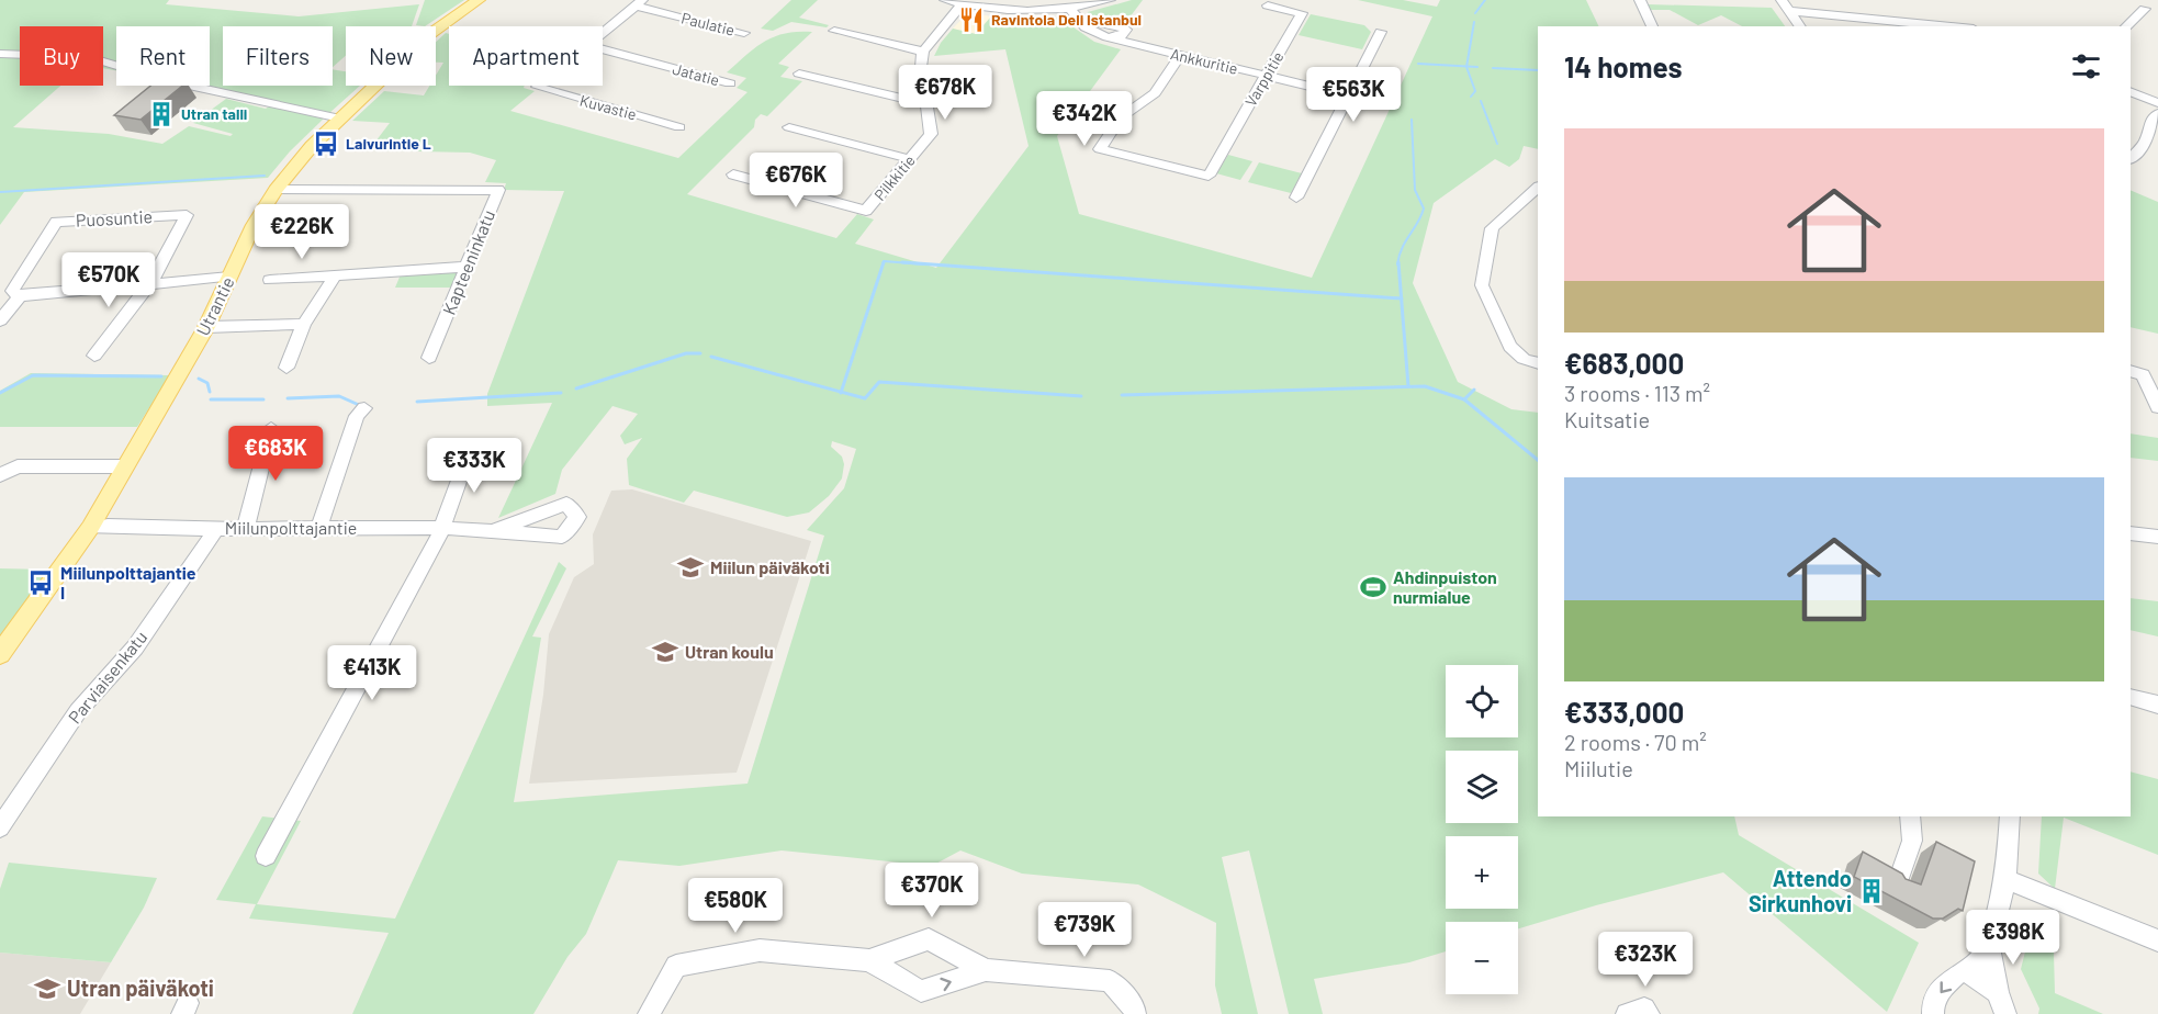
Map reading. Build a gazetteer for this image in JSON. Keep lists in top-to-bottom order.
{
  "streets": {
    "main road": ["Utrantie"],
    "street": [
      "Paulatie",
      "Ankkuritie",
      "Jatatie",
      "Varppitie",
      "Kuvastie",
      "Pilkkitie",
      "Puosuntie",
      "Kapteeninkatu",
      "Miilunpolttajantie",
      "Parviaisenkatu"
    ]
  },
  "crossings": [
    ["Ankkuritie", "Varppitie"],
    ["Kapteeninkatu", "Utrantie"],
    ["Utrantie", "Miilunpolttajantie"],
    ["Miilunpolttajantie", "Parviaisenkatu"]
  ],
  "places": {
    "restaurant": ["Ravintola Deli Istanbul"],
    "building": ["Utran talli", "Attendo Sirkunhovi"],
    "bus stop": ["Laivurintie L", "Miilunpolttajantie I"],
    "school or university": ["Miilun päiväkoti", "Utran koulu", "Utran päiväkoti"],
    "sports": ["Ahdinpuiston nurmialue"]
  },
  "page": {
    "chip": [
      "Buy",
      "Rent",
      "Filters",
      "New",
      "Apartment"
    ],
    "heading": "14 homes",
    "price": [
      "€678K",
      "€563K",
      "€342K",
      "€676K",
      "€226K",
      "€570K",
      "€683K",
      "€333K",
      "€413K",
      "€370K",
      "€580K",
      "€739K",
      "€398K",
      "€323K"
    ],
    "list": [
      {
        "name": "€683,000",
        "note": "3 rooms · 113 m² · Kuitsatie"
      },
      {
        "name": "€333,000",
        "note": "2 rooms · 70 m² · Miilutie"
      }
    ],
    "map_buttons": ["+", "−"]
  }
}
